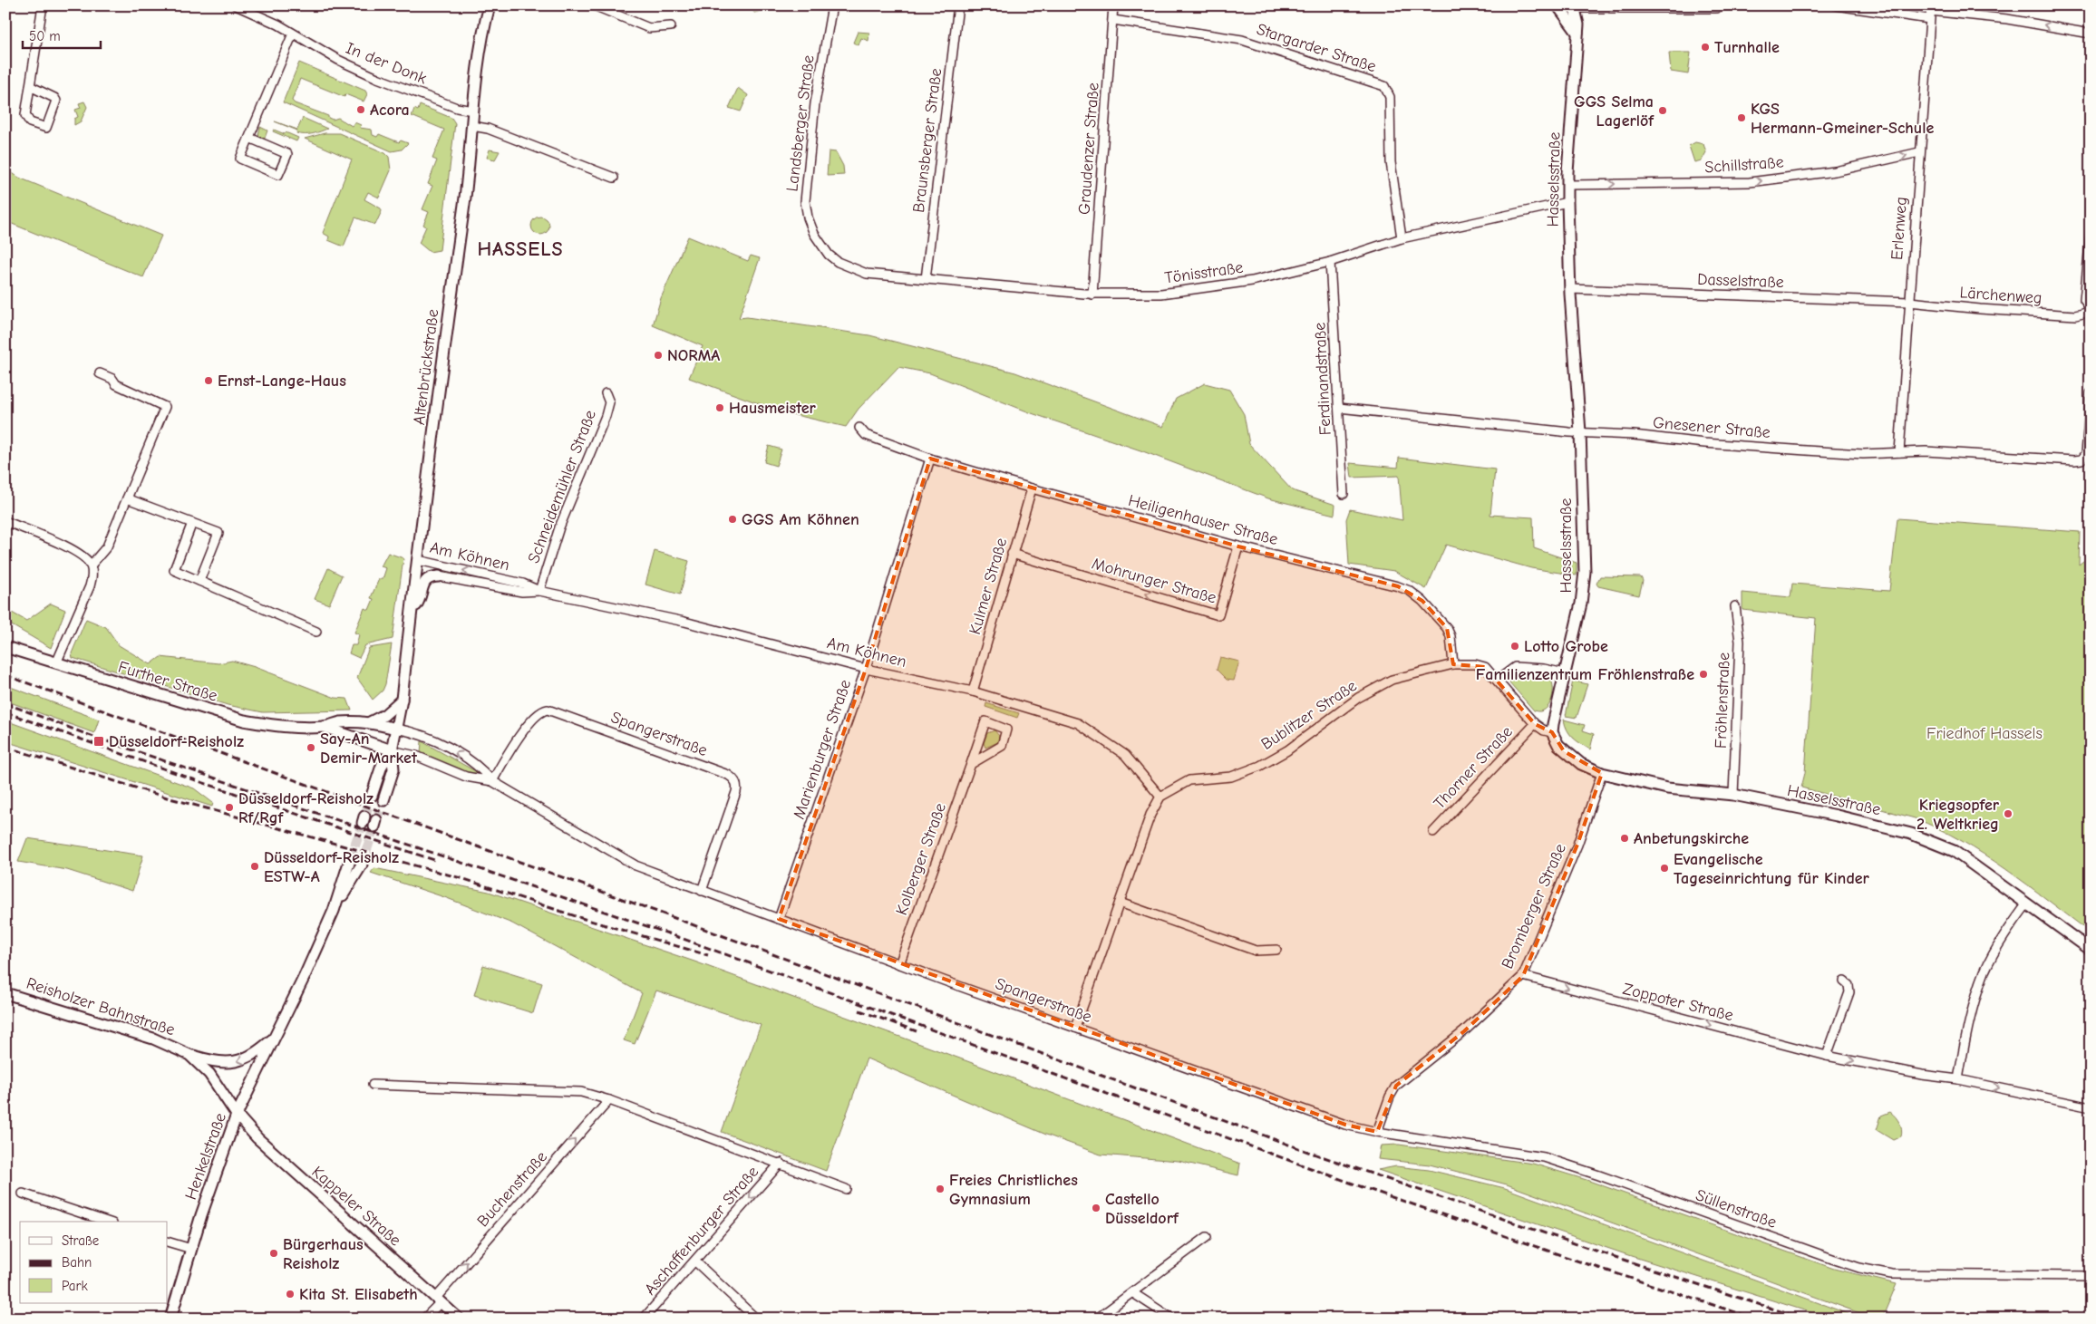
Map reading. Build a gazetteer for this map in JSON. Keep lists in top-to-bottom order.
{
  "streets": {
    "street": [
      "Stargarder Straße",
      "In der Donk",
      "Landsberger Straße",
      "Braunsberger Straße",
      "Graudenzer Straße",
      "Schillstraße",
      "Hasselsstraße",
      "Erlenweg",
      "Tönisstraße",
      "Dasselstraße",
      "Lärchenweg",
      "Altenbrückstraße",
      "Ferdinandstraße",
      "Gnesener Straße",
      "Schneidemühler Straße",
      "Heiligenhauser Straße",
      "Am Köhnen",
      "Mohrunger Straße",
      "Kulmer Straße",
      "Further Straße",
      "Fröhlenstraße",
      "Bublitzer Straße",
      "Spangerstraße",
      "Marienburger Straße",
      "Thorner Straße",
      "Kolberger Straße",
      "Bromberger Straße",
      "Zoppoter Straße",
      "Reisholzer Bahnstraße",
      "Henkelstraße",
      "Buchenstraße",
      "Kappeler Straße",
      "Süllenstraße",
      "Aschaffenburger Straße"
    ]
  },
  "crossings": [
    ["Stargarder Straße", "Graudenzer Straße"],
    ["Stargarder Straße", "Tönisstraße"],
    ["In der Donk", "Altenbrückstraße"],
    ["Landsberger Straße", "Tönisstraße"],
    ["Braunsberger Straße", "Tönisstraße"],
    ["Graudenzer Straße", "Tönisstraße"],
    ["Schillstraße", "Hasselsstraße"],
    ["Schillstraße", "Erlenweg"],
    ["Hasselsstraße", "Tönisstraße"],
    ["Hasselsstraße", "Dasselstraße"],
    ["Hasselsstraße", "Gnesener Straße"],
    ["Hasselsstraße", "Fröhlenstraße"],
    ["Hasselsstraße", "Bromberger Straße"],
    ["Erlenweg", "Dasselstraße"],
    ["Erlenweg", "Lärchenweg"],
    ["Erlenweg", "Gnesener Straße"],
    ["Tönisstraße", "Ferdinandstraße"],
    ["Dasselstraße", "Lärchenweg"],
    ["Altenbrückstraße", "Am Köhnen"],
    ["Altenbrückstraße", "Further Straße"],
    ["Altenbrückstraße", "Spangerstraße"],
    ["Ferdinandstraße", "Gnesener Straße"],
    ["Schneidemühler Straße", "Am Köhnen"],
    ["Heiligenhauser Straße", "Mohrunger Straße"],
    ["Heiligenhauser Straße", "Kulmer Straße"],
    ["Heiligenhauser Straße", "Bublitzer Straße"],
    ["Heiligenhauser Straße", "Marienburger Straße"],
    ["Am Köhnen", "Kulmer Straße"],
    ["Am Köhnen", "Bublitzer Straße"],
    ["Am Köhnen", "Marienburger Straße"],
    ["Mohrunger Straße", "Kulmer Straße"],
    ["Further Straße", "Spangerstraße"],
    ["Spangerstraße", "Marienburger Straße"],
    ["Spangerstraße", "Kolberger Straße"],
    ["Spangerstraße", "Bromberger Straße"],
    ["Spangerstraße", "Süllenstraße"],
    ["Bromberger Straße", "Zoppoter Straße"],
    ["Bromberger Straße", "Süllenstraße"],
    ["Reisholzer Bahnstraße", "Henkelstraße"],
    ["Reisholzer Bahnstraße", "Kappeler Straße"],
    ["Henkelstraße", "Kappeler Straße"],
    ["Buchenstraße", "Kappeler Straße"]
  ],
  "one_way": [
    "Schillstraße",
    "Zoppoter Straße",
    "Buchenstraße",
    "Aschaffenburger Straße"
  ],
  "districts": ["HASSELS"],
  "parks": ["Friedhof Hassels"],
  "places": {
    "other": [
      "Turnhalle",
      "Acora",
      "GGS Selma Lagerlöf",
      "KGS Hermann-Gmeiner-Schule",
      "NORMA",
      "Ernst-Lange-Haus",
      "Hausmeister",
      "GGS Am Köhnen",
      "Lotto Grobe",
      "Familienzentrum Fröhlenstraße",
      "Say-An Demir-Market",
      "Düsseldorf-Reisholz Rf/Rgf",
      "Kriegsopfer 2. Weltkrieg",
      "Anbetungskirche",
      "Düsseldorf-Reisholz ESTW-A",
      "Evangelische Tageseinrichtung für Kinder",
      "Freies Christliches Gymnasium",
      "Castello Düsseldorf",
      "Bürgerhaus Reisholz",
      "Kita St. Elisabeth"
    ],
    "transit": ["Düsseldorf-Reisholz"]
  },
  "legend": ["Straße", "Bahn", "Park"],
  "scale_bar": "50 m"
}
